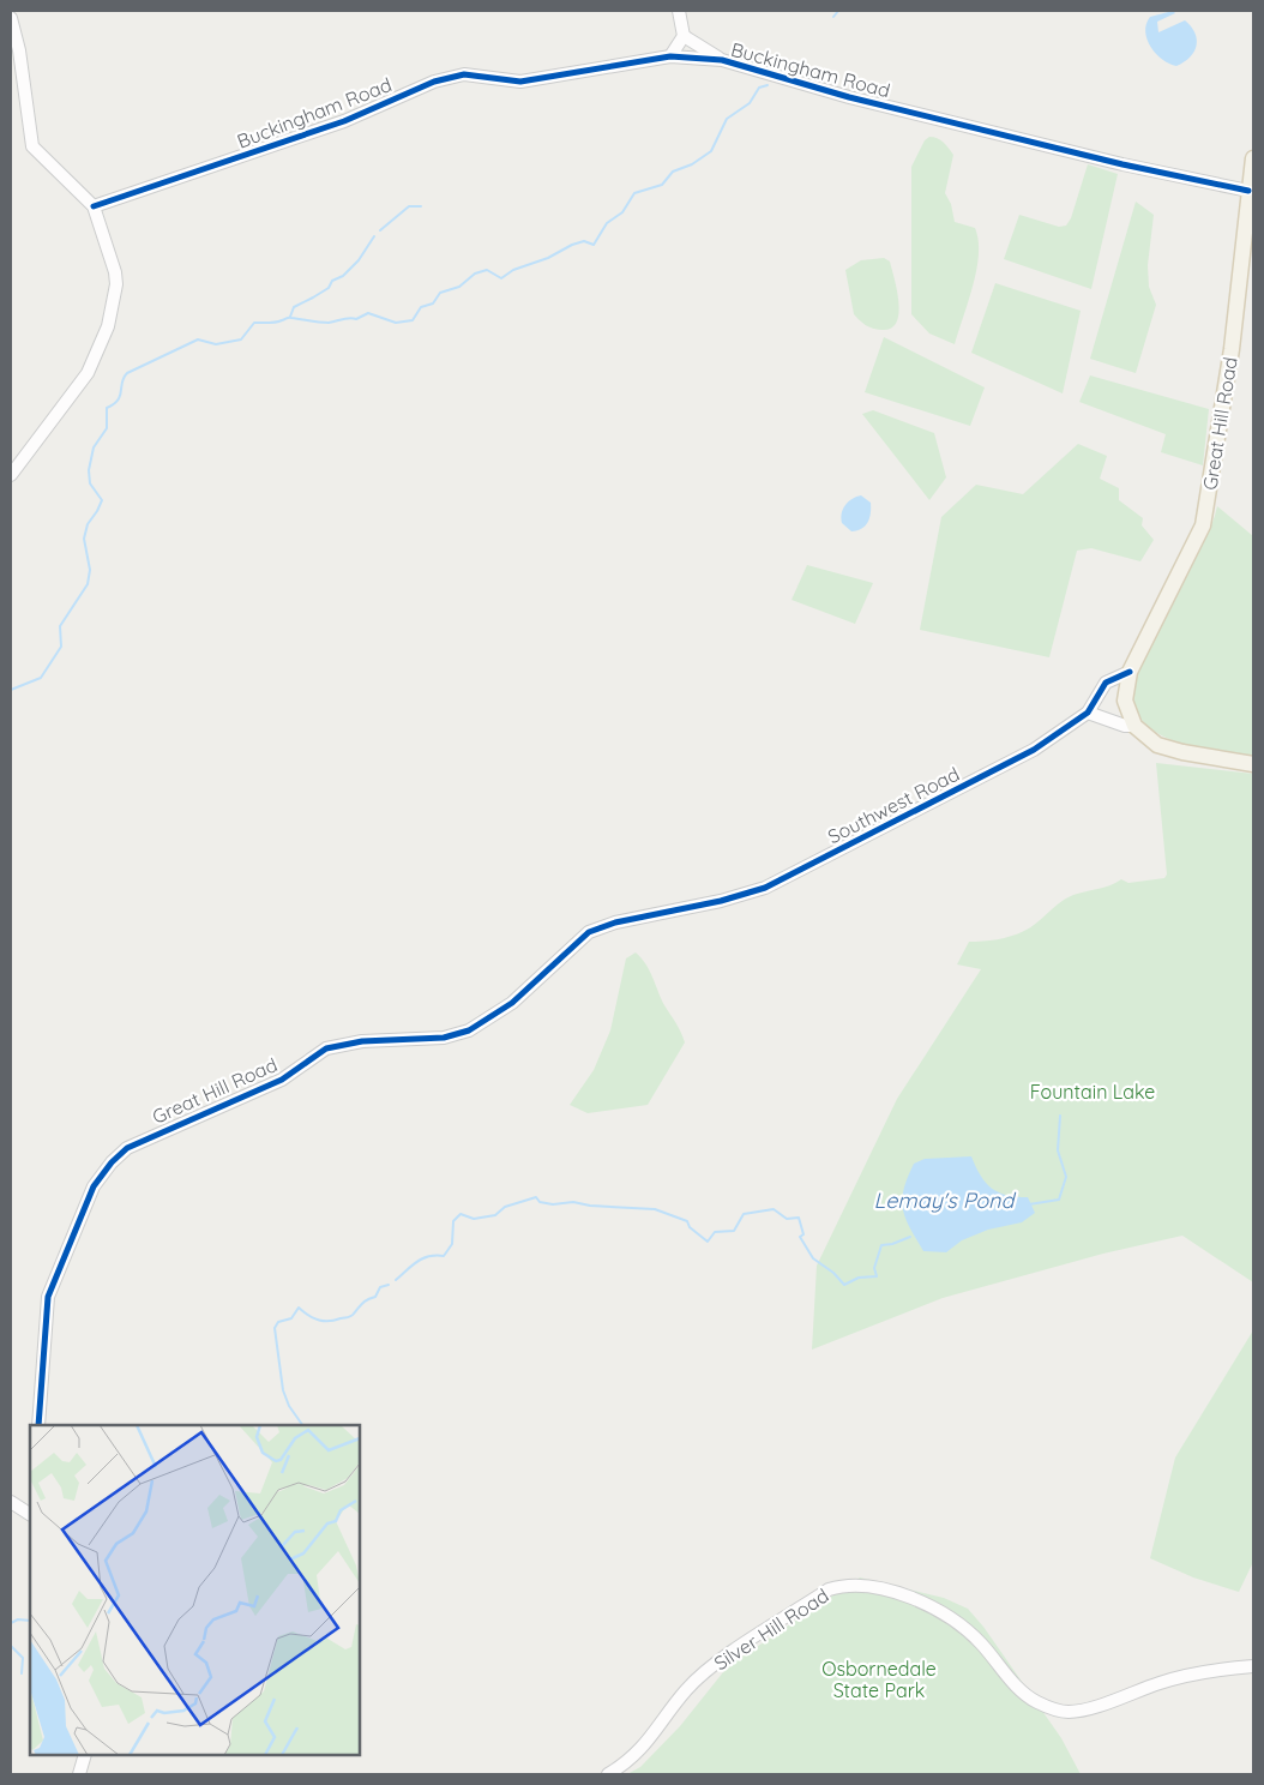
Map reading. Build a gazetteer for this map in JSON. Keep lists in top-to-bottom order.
{
  "streets": {
    "main road": ["Great Hill Road"],
    "street": ["Buckingham Road", "Southwest Road", "Silver Hill Road"]
  },
  "crossings": [
    ["Buckingham Road", "Great Hill Road"],
    ["Great Hill Road", "Southwest Road"]
  ],
  "water": ["Lemay's Pond"],
  "parks": ["Fountain Lake", "Osbornedale State Park"]
}
